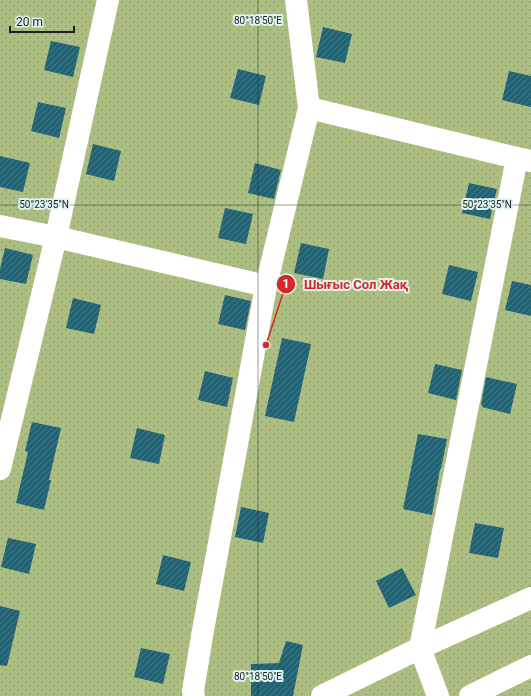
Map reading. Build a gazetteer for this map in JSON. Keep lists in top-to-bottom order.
{
  "places": ["Шығыс Сол Жақ"],
  "scale_bar": "20 m",
  "coordinates": ["80°18'50\"E", "50°23'35\"N"]
}
